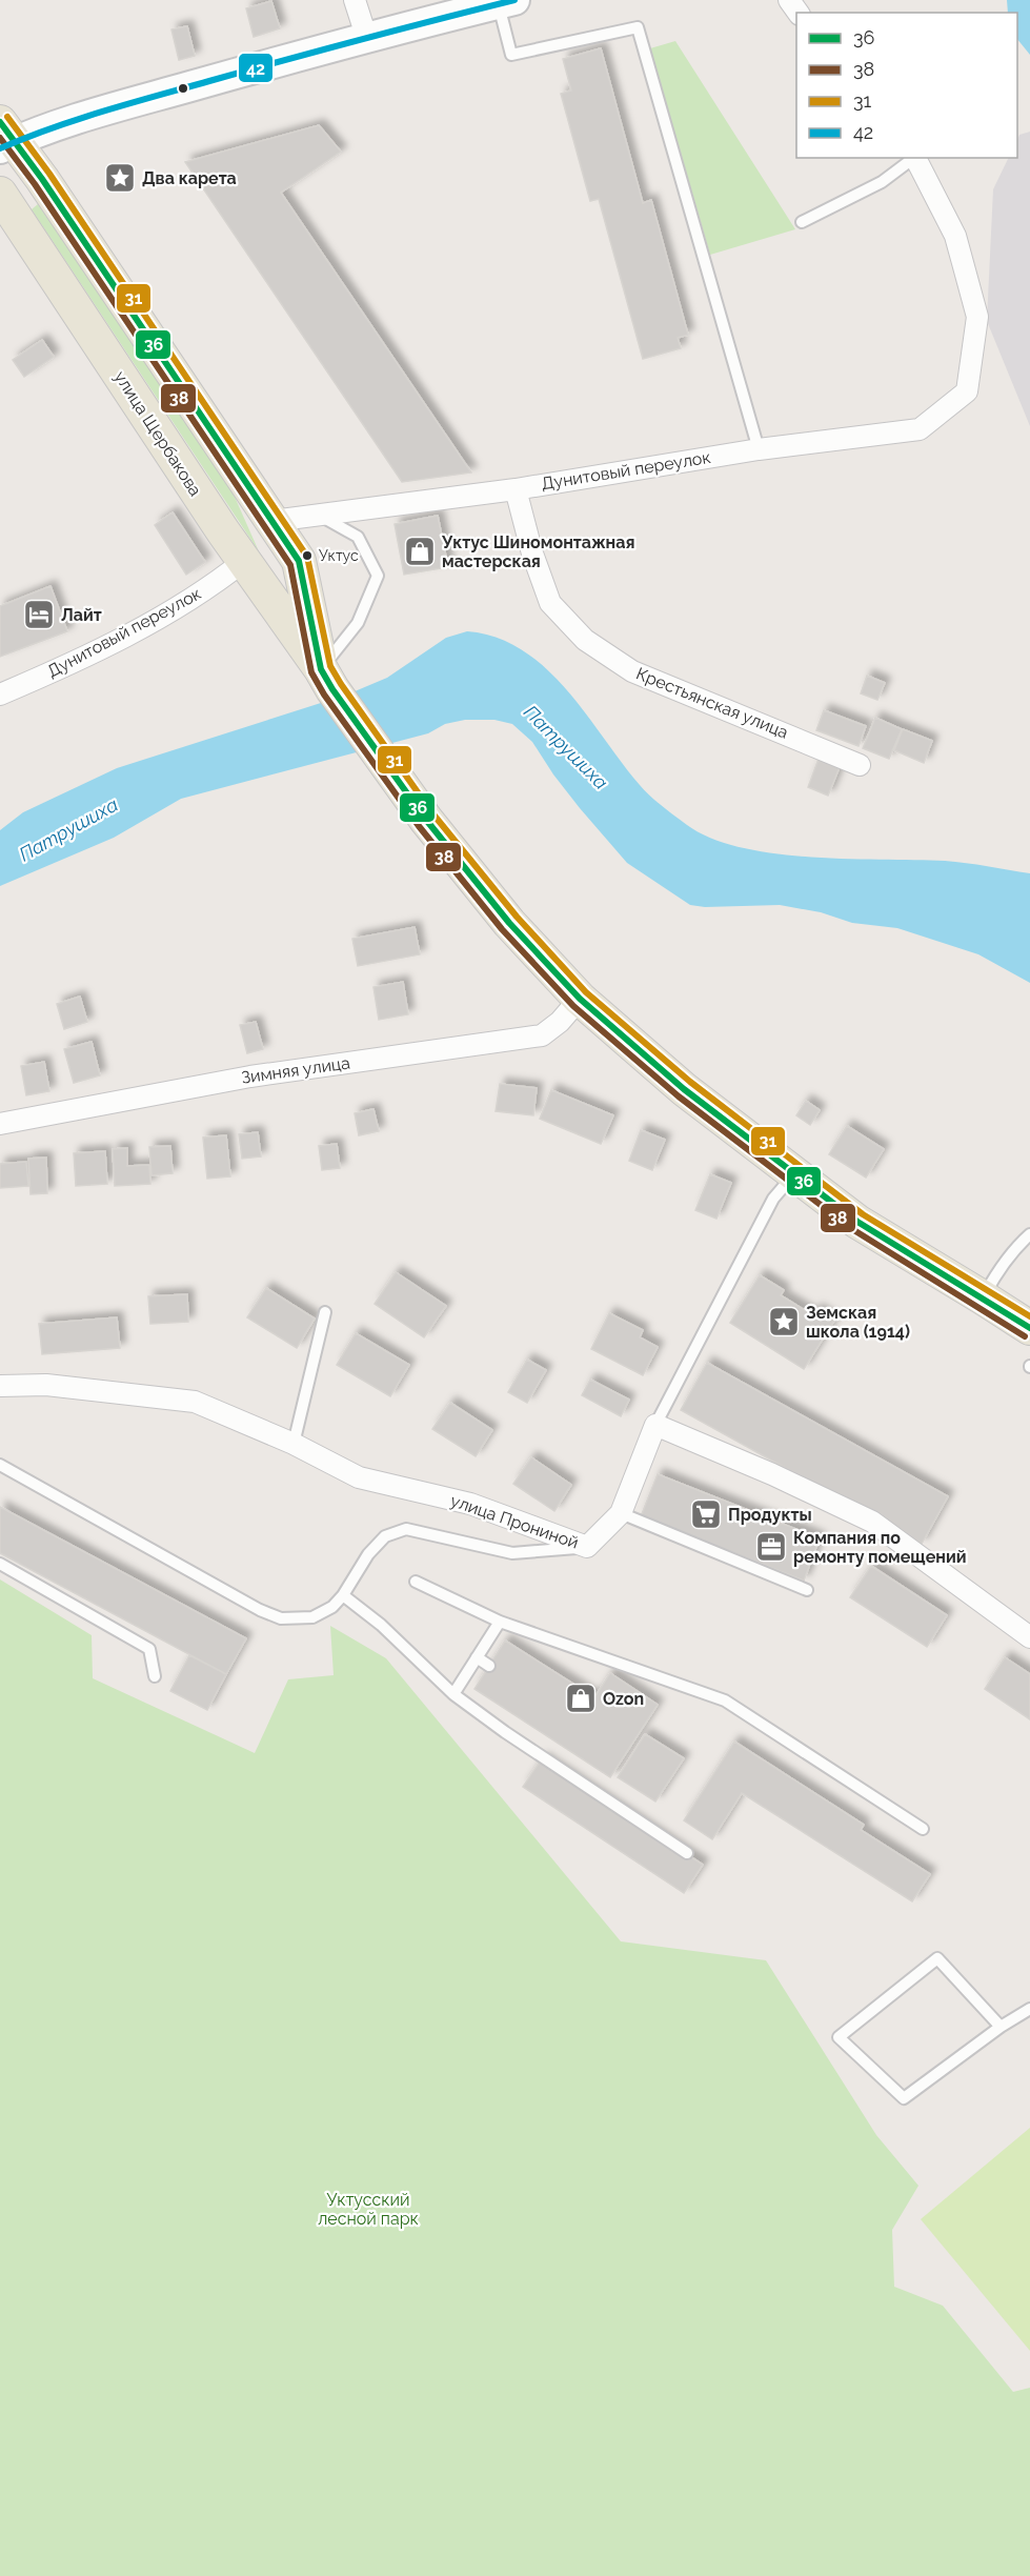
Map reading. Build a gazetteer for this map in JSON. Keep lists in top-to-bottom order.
{
  "streets": {
    "main road": ["улица Щербакова"],
    "street": [
      "Дунитовый переулок",
      "Крестьянская улица",
      "Зимняя улица",
      "улица Прониной"
    ]
  },
  "crossings": [
    ["улица Щербакова", "Дунитовый переулок"],
    ["улица Щербакова", "Зимняя улица"],
    ["Дунитовый переулок", "Крестьянская улица"]
  ],
  "water": ["Патрушиха"],
  "parks": ["Уктусский лесной парк"],
  "places": {
    "place": ["Два карета", "Земская школа (1914)"],
    "shop": ["Уктус Шиномонтажная мастерская", "Ozon"],
    "other": ["Уктус"],
    "hotel": ["Лайт"],
    "supermarket": ["Продукты"],
    "office": ["Компания по ремонту помещений"]
  },
  "lines": [
    "transit line 42",
    "transit line 31",
    "transit line 36",
    "transit line 38"
  ],
  "legend": [
    "36",
    "38",
    "31",
    "42"
  ]
}
